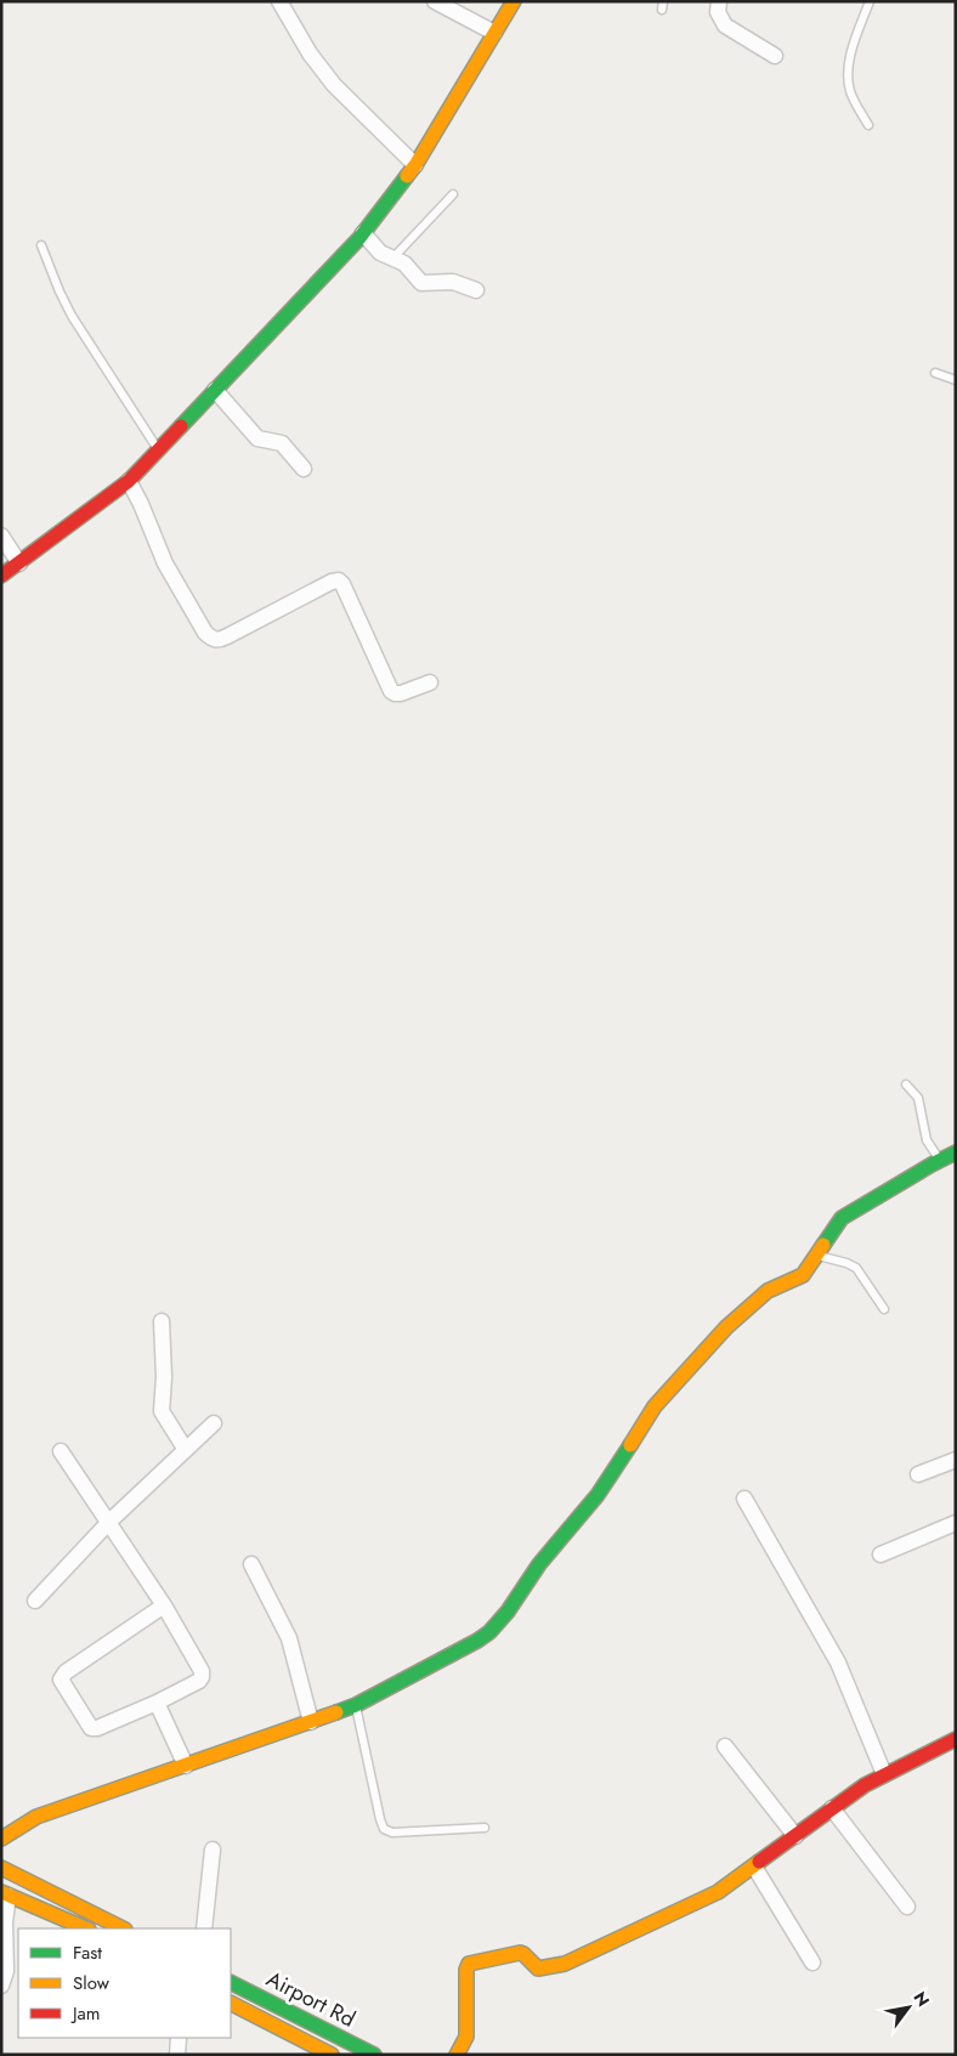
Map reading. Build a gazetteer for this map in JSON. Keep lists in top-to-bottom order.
{
  "streets": {
    "street": ["Airport Rd"]
  },
  "legend": ["Fast", "Slow", "Jam"],
  "north": "top right"
}
